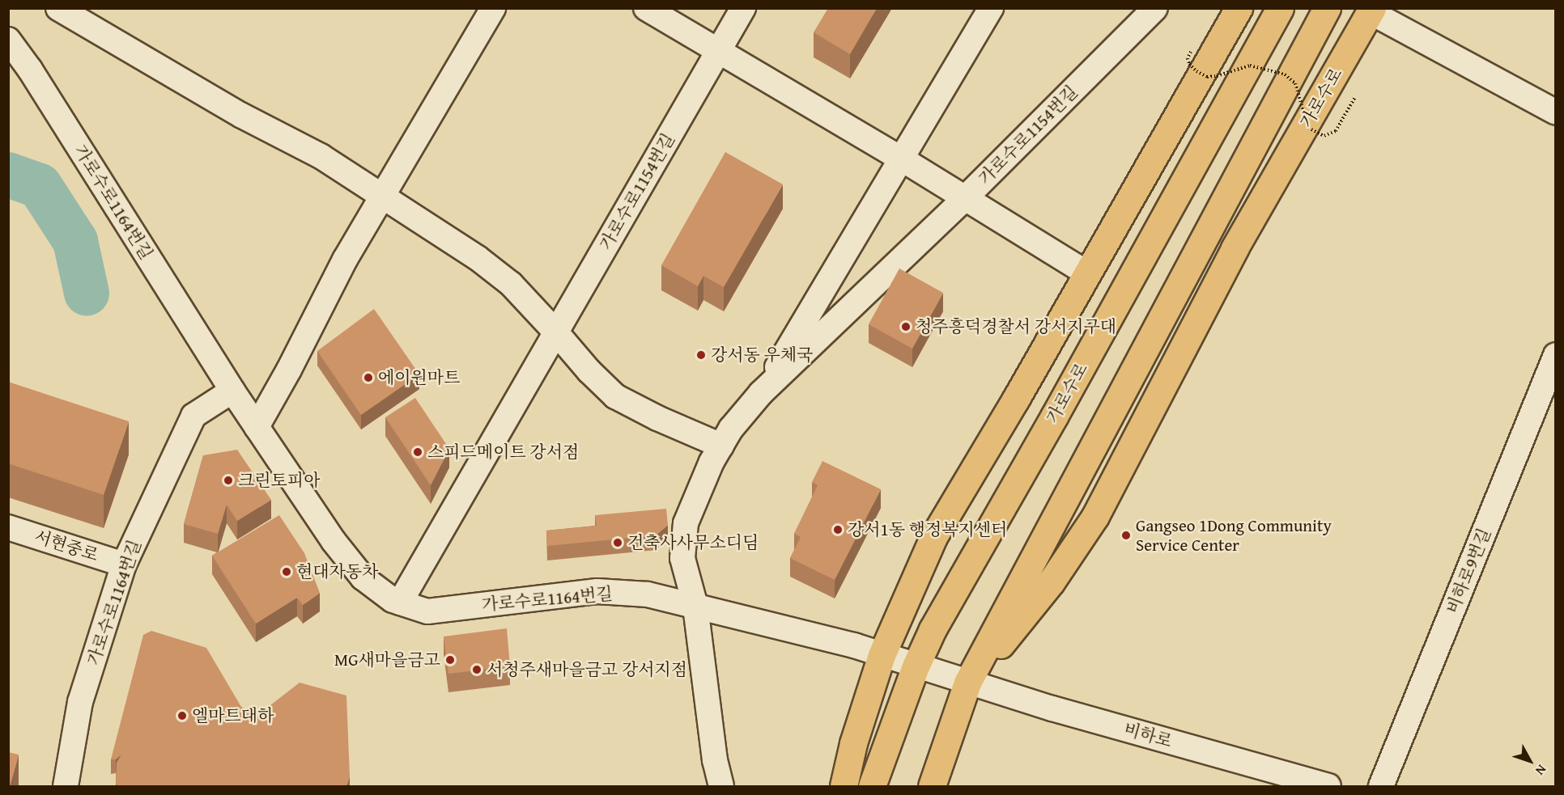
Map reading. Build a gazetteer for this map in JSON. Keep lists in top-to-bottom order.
{
  "streets": {
    "main road": ["가로수로"],
    "street": [
      "가로수로1154번길",
      "가로수로1164번길",
      "서현중로",
      "비하로9번길",
      "비하로"
    ]
  },
  "crossings": [
    ["가로수로", "가로수로1164번길"],
    ["가로수로", "비하로"],
    ["가로수로1164번길", "서현중로"],
    ["가로수로1164번길", "비하로"]
  ],
  "places": [
    "청주흥덕경찰서 강서지구대",
    "강서동 우체국",
    "에이원마트",
    "스피드메이트 강서점",
    "크린토피아",
    "강서1동 행정복지센터",
    "Gangseo 1Dong Community Service Center",
    "건축사사무소디딤",
    "현대자동차",
    "MG새마을금고",
    "서청주새마을금고 강서지점",
    "엘마트대하"
  ],
  "north": "bottom right"
}
